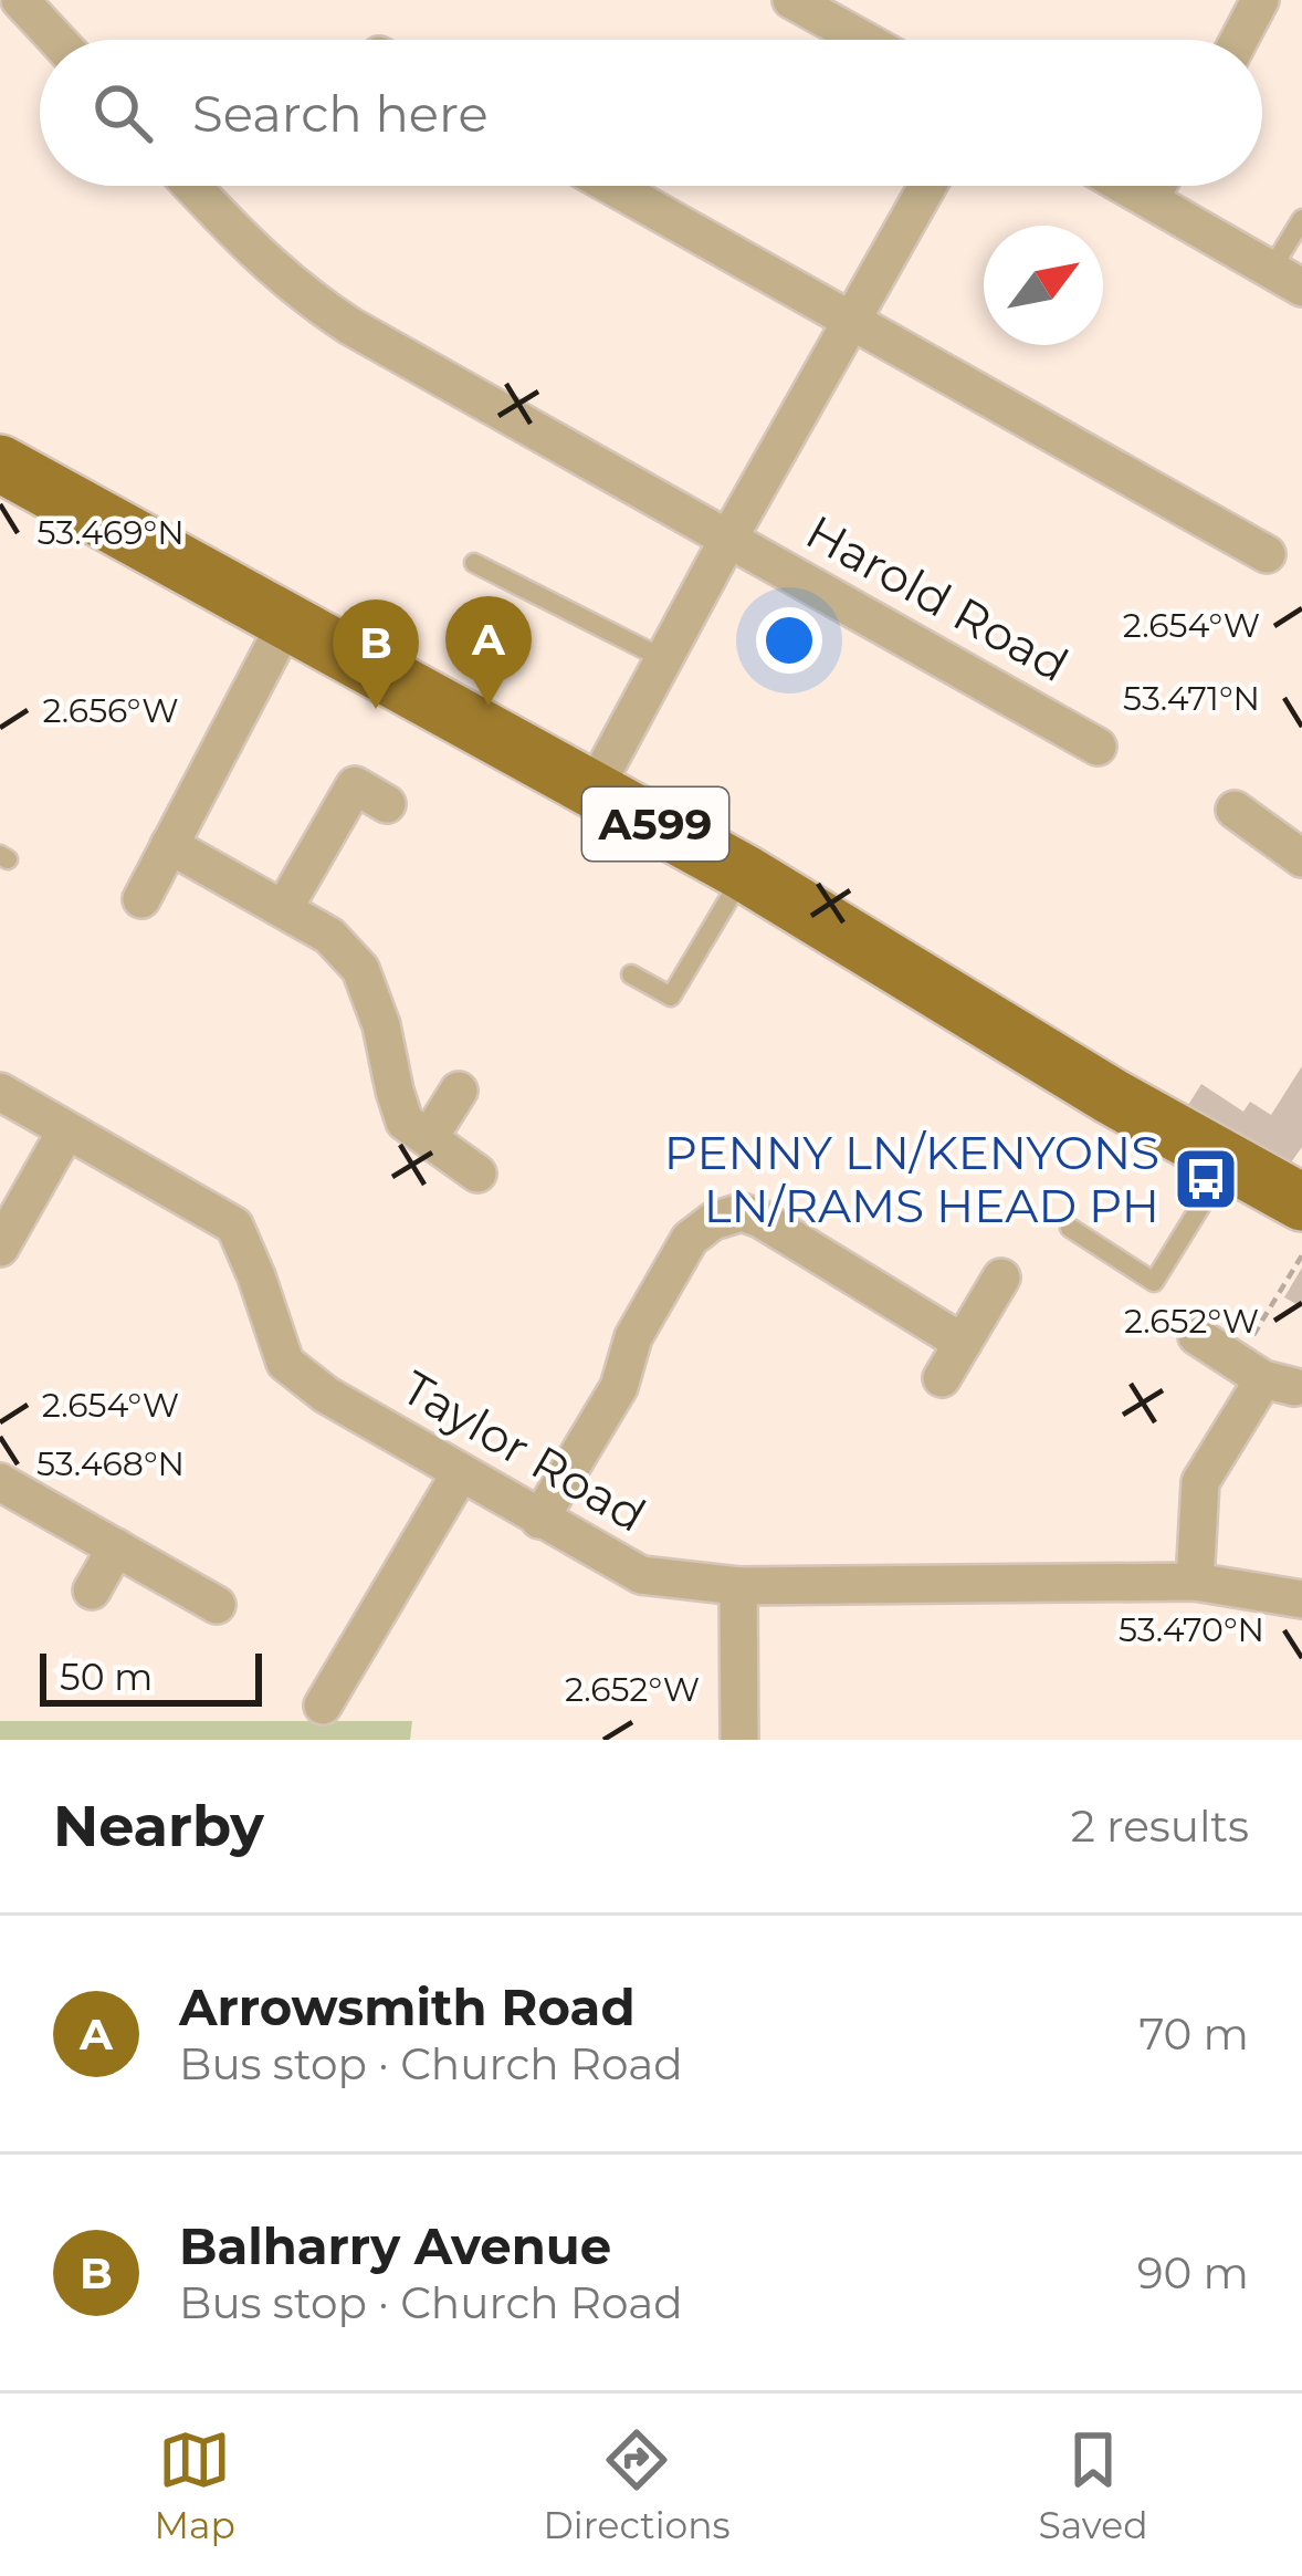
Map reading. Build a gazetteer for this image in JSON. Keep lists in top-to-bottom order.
{
  "streets": {
    "main road": ["A599"],
    "street": ["Harold Road", "Taylor Road"]
  },
  "places": {
    "bus stop": ["PENNY LN/KENYONS LN/RAMS HEAD PH"]
  },
  "scale_bar": "50 m",
  "north": "top right",
  "page": {
    "search": "Search here",
    "pins": ["A", "B"],
    "scale": "50 m",
    "heading": ["Nearby", "2 results"],
    "list": [
      {
        "mark": "A",
        "name": "Arrowsmith Road",
        "note": "Bus stop · Church Road",
        "value": "70 m"
      },
      {
        "mark": "B",
        "name": "Balharry Avenue",
        "note": "Bus stop · Church Road",
        "value": "90 m"
      }
    ],
    "nav": ["Map", "Directions", "Saved"]
  },
  "coordinates": [
    "53.469°N",
    "2.654°W",
    "53.471°N",
    "2.656°W",
    "2.652°W",
    "53.468°N",
    "53.470°N"
  ]
}
